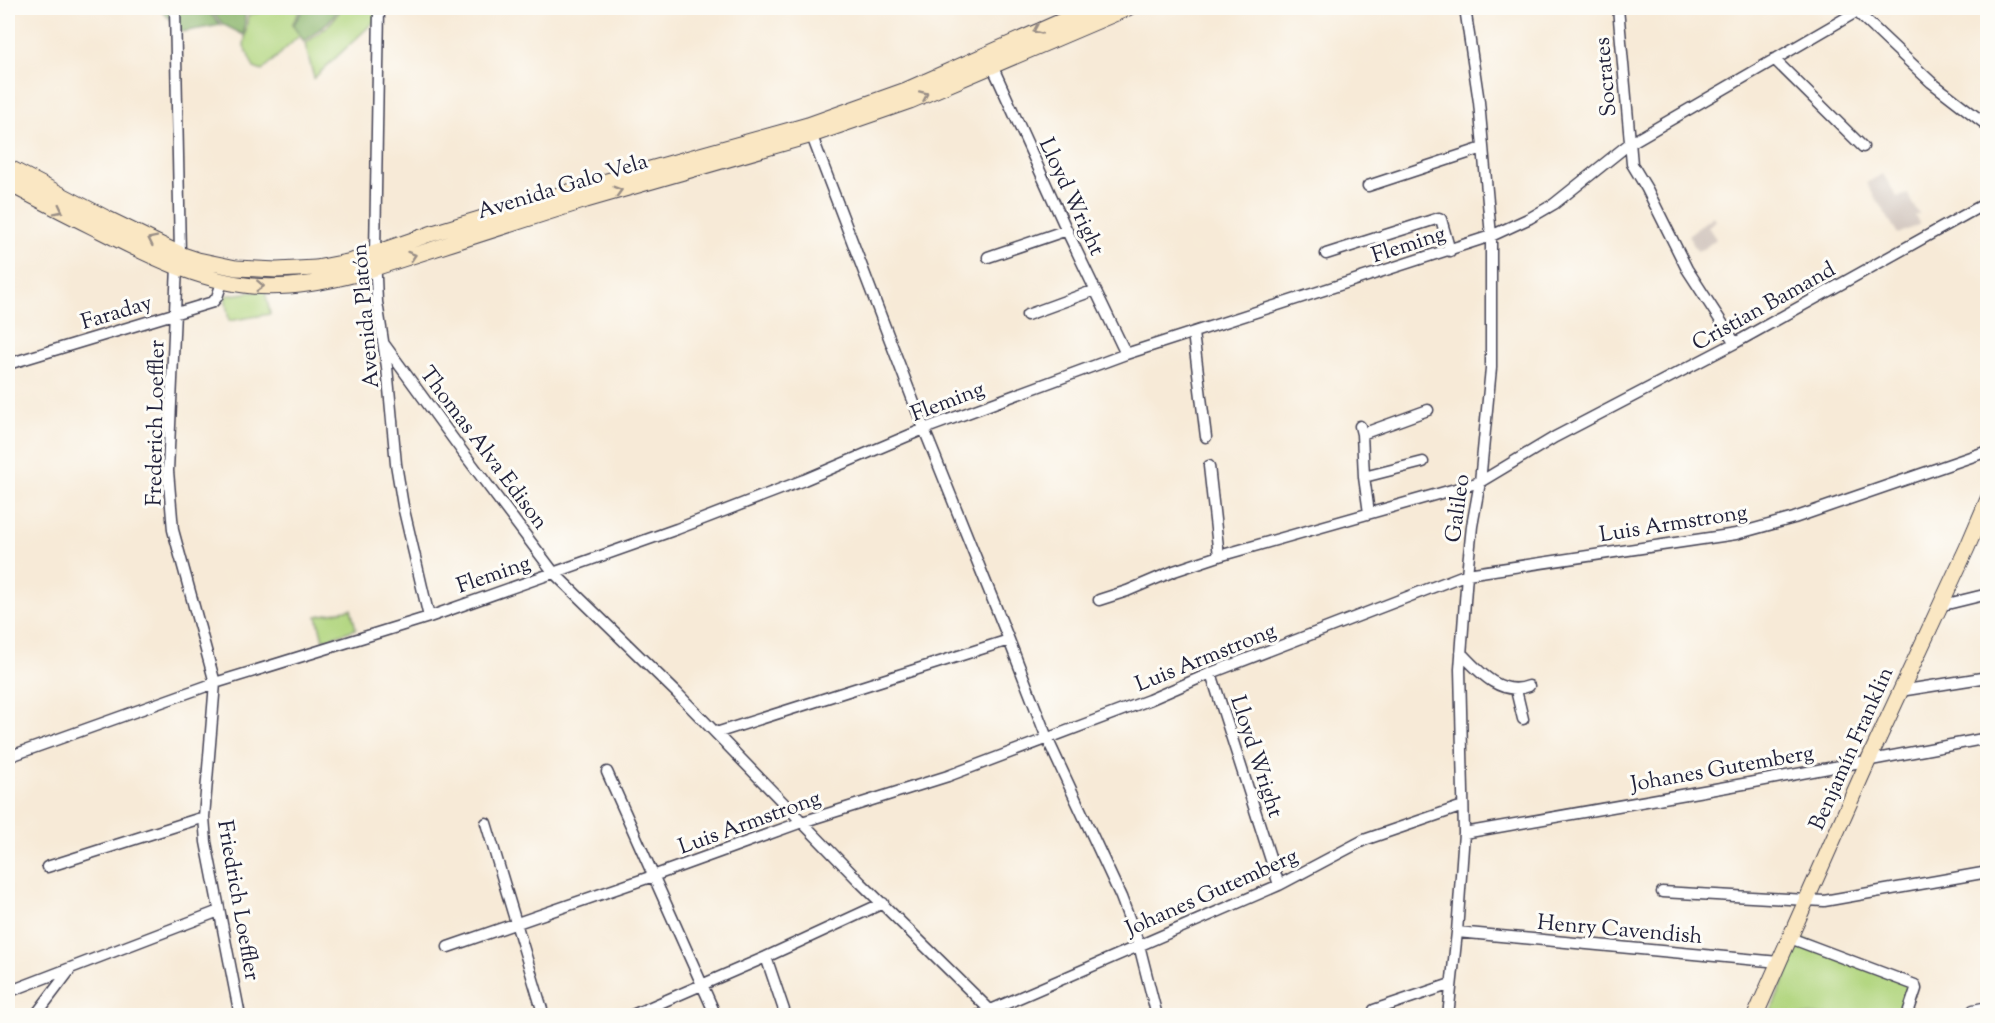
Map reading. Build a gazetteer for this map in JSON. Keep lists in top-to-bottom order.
{
  "streets": {
    "main road": ["Avenida Galo Vela", "Benjamín Franklin"],
    "street": [
      "Socrates",
      "Lloyd Wright",
      "Fleming",
      "Cristian Bamand",
      "Faraday",
      "Avenida Platón",
      "Frederich Loeffler",
      "Thomas Alva Edison",
      "Galileo",
      "Luis Armstrong",
      "Johanes Gutemberg",
      "Friedrich Loeffler",
      "Henry Cavendish"
    ]
  },
  "crossings": [
    ["Socrates", "Fleming"],
    ["Socrates", "Cristian Bamand"],
    ["Avenida Galo Vela", "Lloyd Wright"],
    ["Avenida Galo Vela", "Faraday"],
    ["Avenida Galo Vela", "Avenida Platón"],
    ["Avenida Galo Vela", "Frederich Loeffler"],
    ["Lloyd Wright", "Fleming"],
    ["Lloyd Wright", "Luis Armstrong"],
    ["Lloyd Wright", "Johanes Gutemberg"],
    ["Fleming", "Avenida Platón"],
    ["Fleming", "Frederich Loeffler"],
    ["Fleming", "Thomas Alva Edison"],
    ["Fleming", "Galileo"],
    ["Fleming", "Friedrich Loeffler"],
    ["Cristian Bamand", "Galileo"],
    ["Faraday", "Frederich Loeffler"],
    ["Avenida Platón", "Thomas Alva Edison"],
    ["Frederich Loeffler", "Friedrich Loeffler"],
    ["Thomas Alva Edison", "Luis Armstrong"],
    ["Thomas Alva Edison", "Johanes Gutemberg"],
    ["Galileo", "Luis Armstrong"],
    ["Galileo", "Johanes Gutemberg"],
    ["Galileo", "Henry Cavendish"],
    ["Benjamín Franklin", "Johanes Gutemberg"],
    ["Benjamín Franklin", "Henry Cavendish"]
  ]
}
